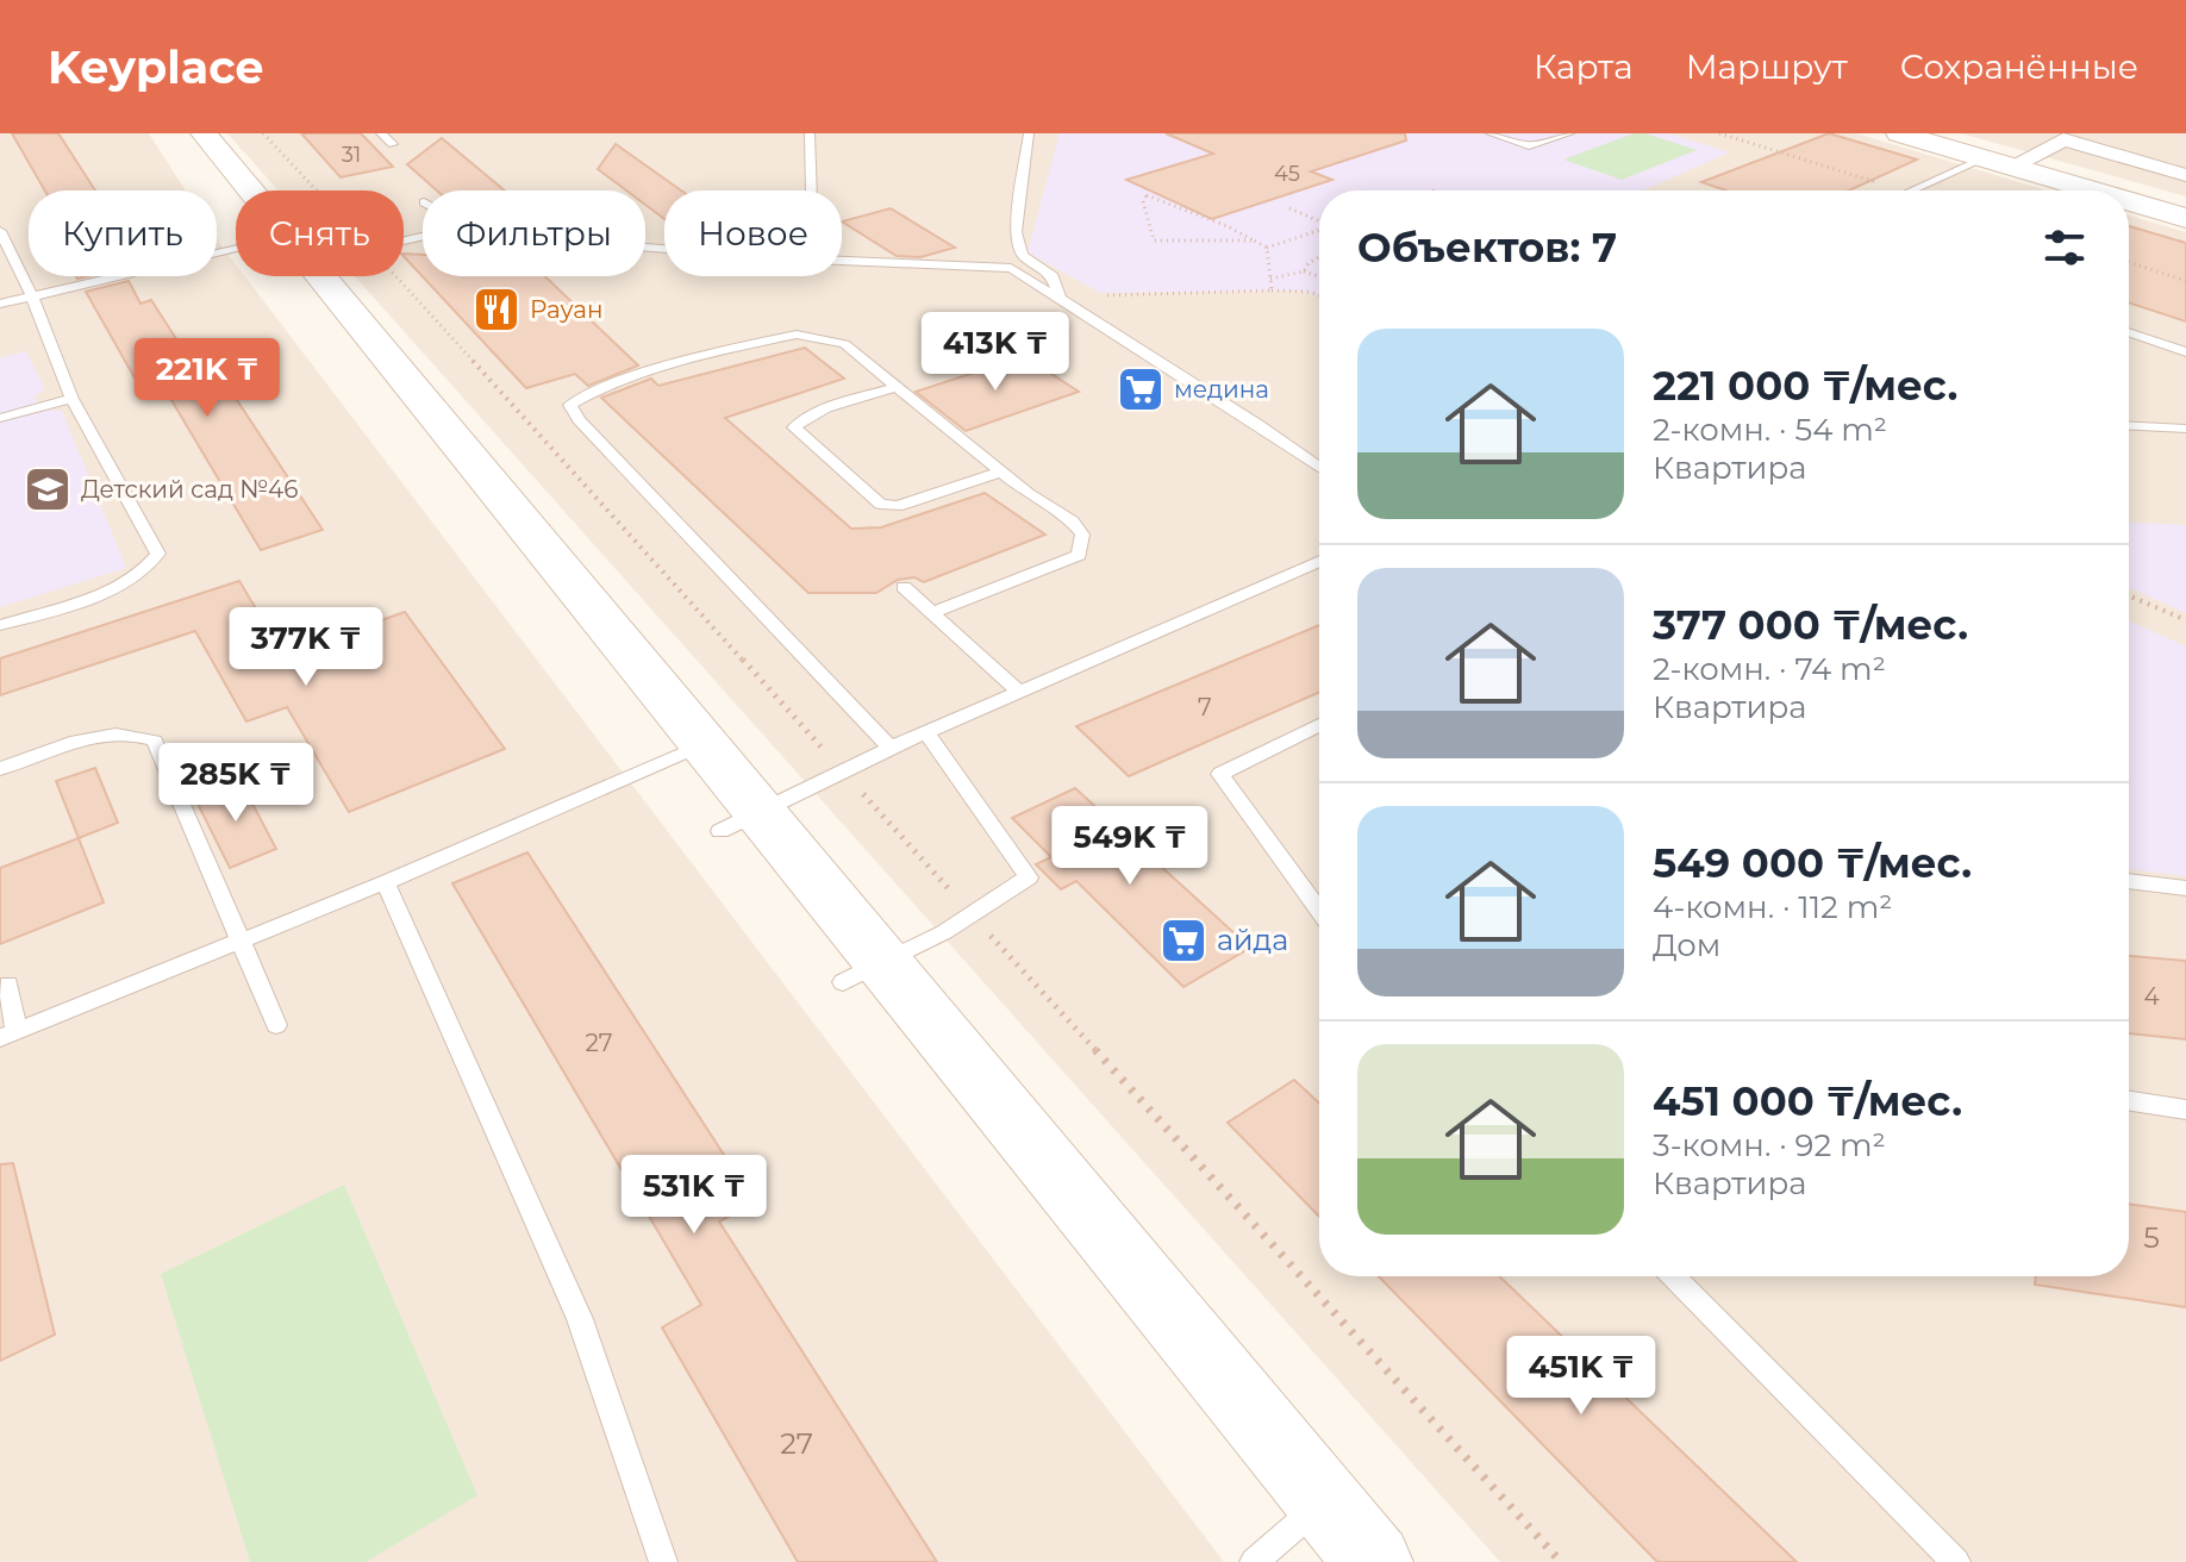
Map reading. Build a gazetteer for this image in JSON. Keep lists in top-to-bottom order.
{
  "places": {
    "restaurant": ["Рауан"],
    "supermarket": ["медина", "айда"],
    "school or university": ["Детский сад №46"]
  },
  "house_numbers": [
    "31",
    "45",
    "7",
    "4",
    "27",
    "5",
    "27"
  ],
  "page": {
    "header": "Keyplace",
    "nav": ["Карта", "Маршрут", "Сохранённые"],
    "chip": [
      "Купить",
      "Снять",
      "Фильтры",
      "Новое"
    ],
    "heading": "Объектов: 7",
    "list": [
      {
        "name": "221 000 ₸/мес.",
        "note": "2-комн. · 54 m² · Квартира"
      },
      {
        "name": "377 000 ₸/мес.",
        "note": "2-комн. · 74 m² · Квартира"
      },
      {
        "name": "549 000 ₸/мес.",
        "note": "4-комн. · 112 m² · Дом"
      },
      {
        "name": "451 000 ₸/мес.",
        "note": "3-комн. · 92 m² · Квартира"
      }
    ],
    "price": [
      "413K ₸",
      "221K ₸",
      "377K ₸",
      "285K ₸",
      "549K ₸",
      "531K ₸",
      "451K ₸"
    ]
  }
}
